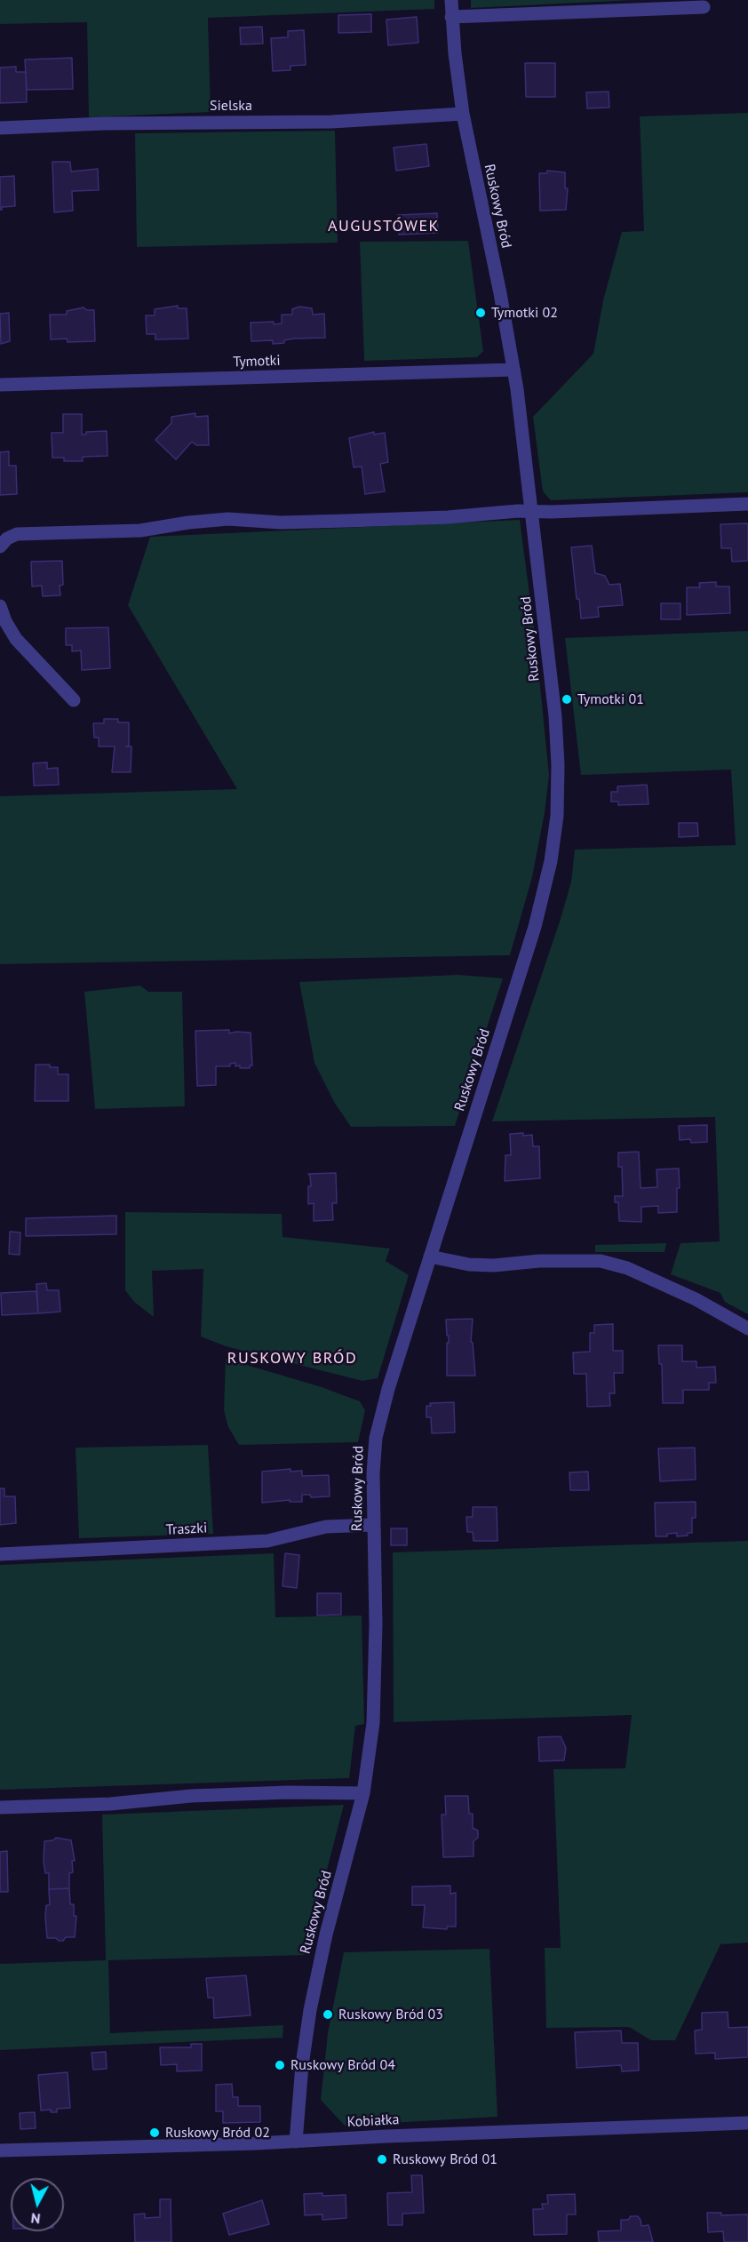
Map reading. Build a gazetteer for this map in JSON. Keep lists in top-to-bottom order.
{
  "streets": {
    "street": [
      "Sielska",
      "Ruskowy Bród",
      "Tymotki",
      "Traszki",
      "Kobiałka"
    ]
  },
  "crossings": [
    ["Sielska", "Ruskowy Bród"],
    ["Ruskowy Bród", "Tymotki"],
    ["Ruskowy Bród", "Traszki"],
    ["Ruskowy Bród", "Kobiałka"]
  ],
  "districts": ["AUGUSTÓWEK", "RUSKOWY BRÓD"],
  "places": [
    "Tymotki 02",
    "Tymotki 01",
    "Ruskowy Bród 03",
    "Ruskowy Bród 04",
    "Ruskowy Bród 02",
    "Ruskowy Bród 01"
  ],
  "north": "bottom"
}
